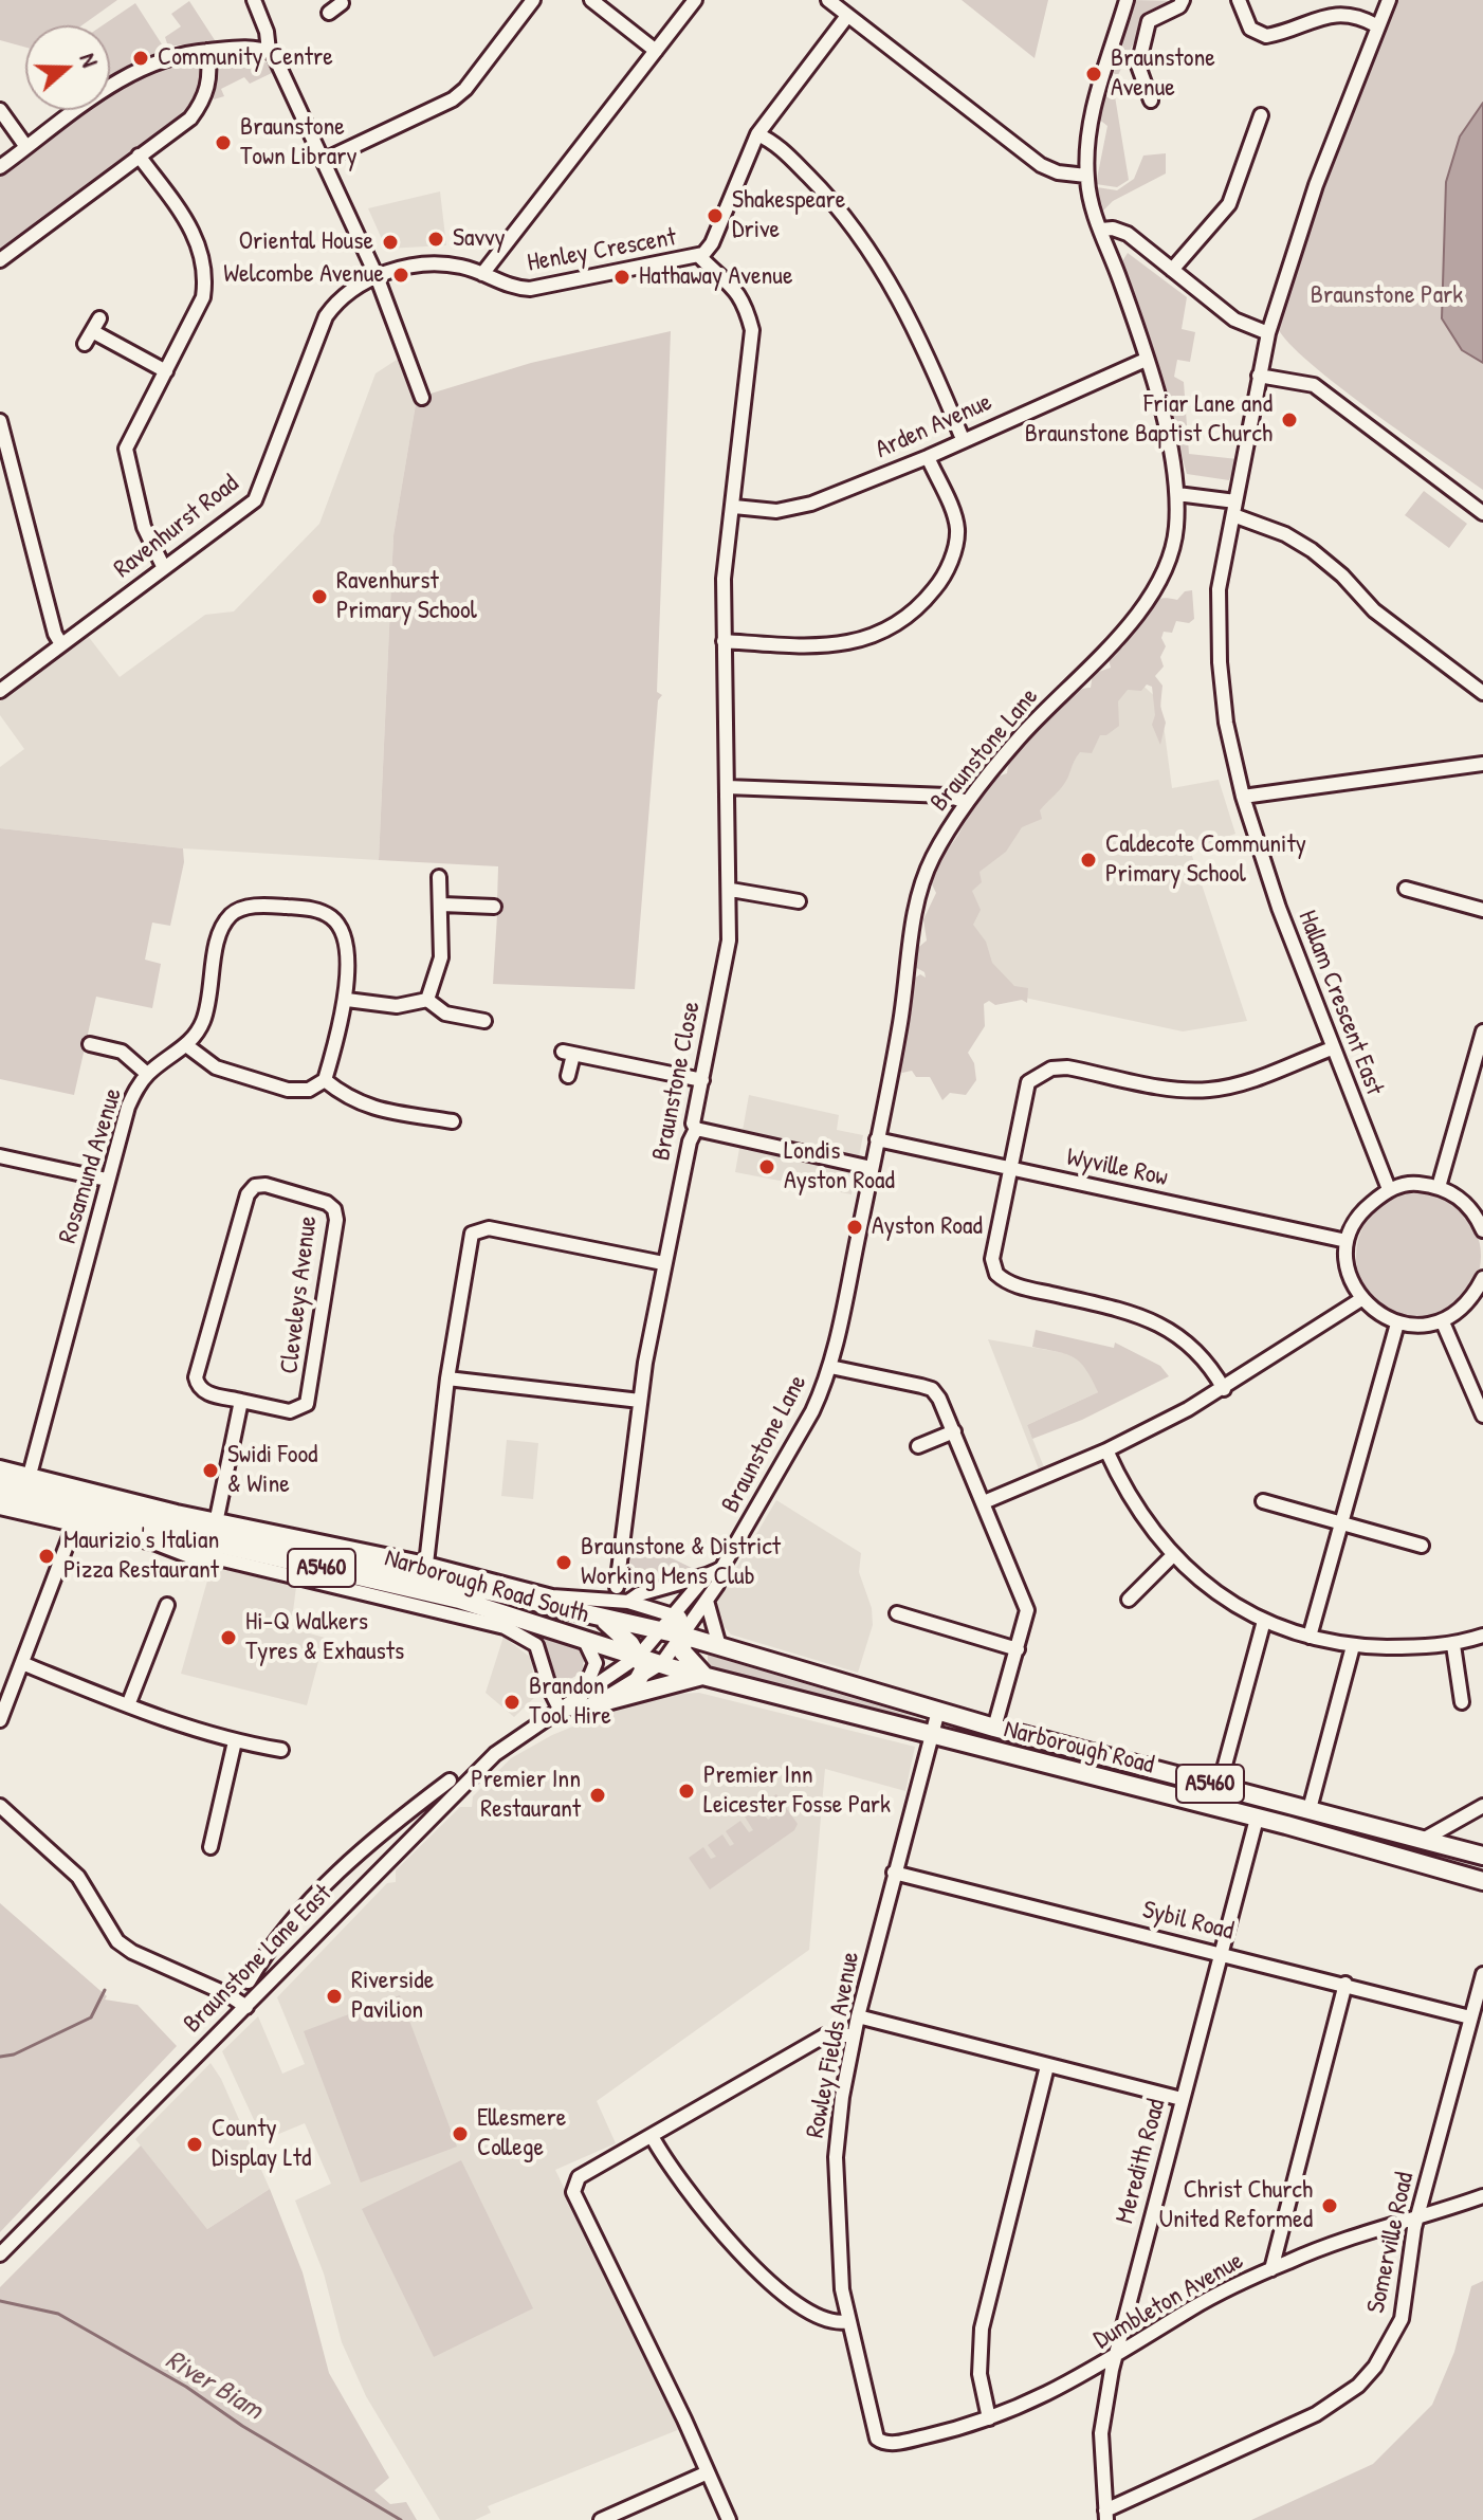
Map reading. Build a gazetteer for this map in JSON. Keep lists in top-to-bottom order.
{
  "streets": {
    "main road": ["A5460", "Narborough Road South", "Narborough Road"],
    "street": [
      "Henley Crescent",
      "Arden Avenue",
      "Ravenhurst Road",
      "Braunstone Lane",
      "Hallam Crescent East",
      "Braunstone Close",
      "Rosamund Avenue",
      "Wyville Row",
      "Cleveleys Avenue",
      "Sybil Road",
      "Braunstone Lane East",
      "Rowley Fields Avenue",
      "Meredith Road",
      "Somerville Road",
      "Dumbleton Avenue"
    ]
  },
  "crossings": [
    ["Henley Crescent", "Arden Avenue"],
    ["Henley Crescent", "Ravenhurst Road"],
    ["Henley Crescent", "Braunstone Close"],
    ["Arden Avenue", "Braunstone Lane"],
    ["Braunstone Lane", "Wyville Row"],
    ["Braunstone Lane", "Narborough Road South"],
    ["Braunstone Lane", "Narborough Road"],
    ["Braunstone Lane", "Braunstone Lane East"],
    ["Rosamund Avenue", "Narborough Road South"],
    ["Narborough Road South", "Narborough Road"],
    ["Narborough Road South", "Braunstone Lane East"],
    ["Narborough Road", "Braunstone Lane East"],
    ["Narborough Road", "Rowley Fields Avenue"],
    ["Narborough Road", "Meredith Road"],
    ["Sybil Road", "Rowley Fields Avenue"],
    ["Sybil Road", "Meredith Road"],
    ["Sybil Road", "Somerville Road"],
    ["Rowley Fields Avenue", "Dumbleton Avenue"],
    ["Meredith Road", "Somerville Road"],
    ["Meredith Road", "Dumbleton Avenue"],
    ["Somerville Road", "Dumbleton Avenue"]
  ],
  "water": ["River Biam"],
  "parks": ["Braunstone Park"],
  "places": [
    "Community Centre",
    "Braunstone Avenue",
    "Braunstone Town Library",
    "Shakespeare Drive",
    "Savvy",
    "Oriental House",
    "Welcombe Avenue",
    "Hathaway Avenue",
    "Friar Lane and Braunstone Baptist Church",
    "Ravenhurst Primary School",
    "Caldecote Community Primary School",
    "Londis Ayston Road",
    "Ayston Road",
    "Swidi Food & Wine",
    "Maurizio's Italian Pizza Restaurant",
    "Braunstone & District Working Mens Club",
    "Hi-Q Walkers Tyres & Exhausts",
    "Brandon Tool Hire",
    "Premier Inn Leicester Fosse Park",
    "Premier Inn Restaurant",
    "Riverside Pavilion",
    "Ellesmere College",
    "County Display Ltd",
    "Christ Church United Reformed"
  ],
  "north": "right"
}
